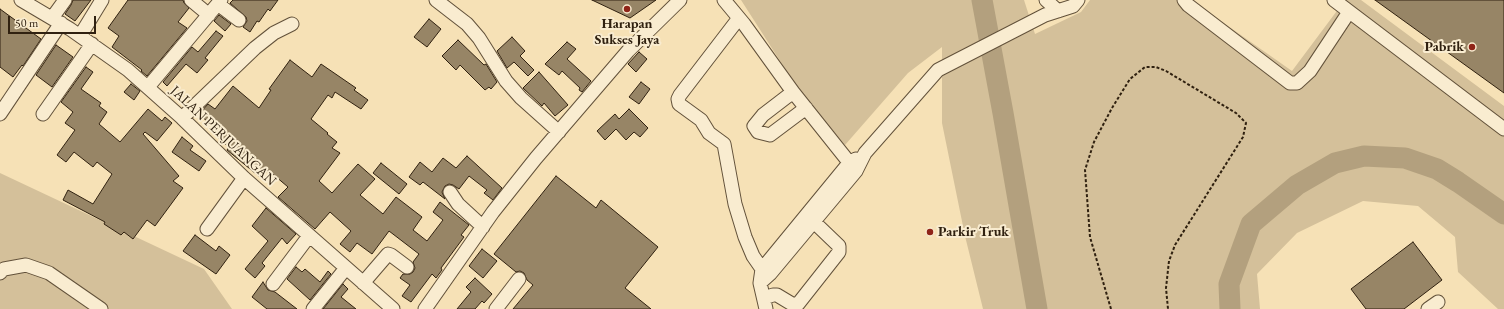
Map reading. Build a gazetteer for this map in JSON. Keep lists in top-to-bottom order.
{
  "streets": {
    "street": ["JALAN PERJUANGAN"]
  },
  "places": ["Harapan Sukses Jaya", "Pabrik", "Parkir Truk"],
  "scale_bar": "50 m"
}
